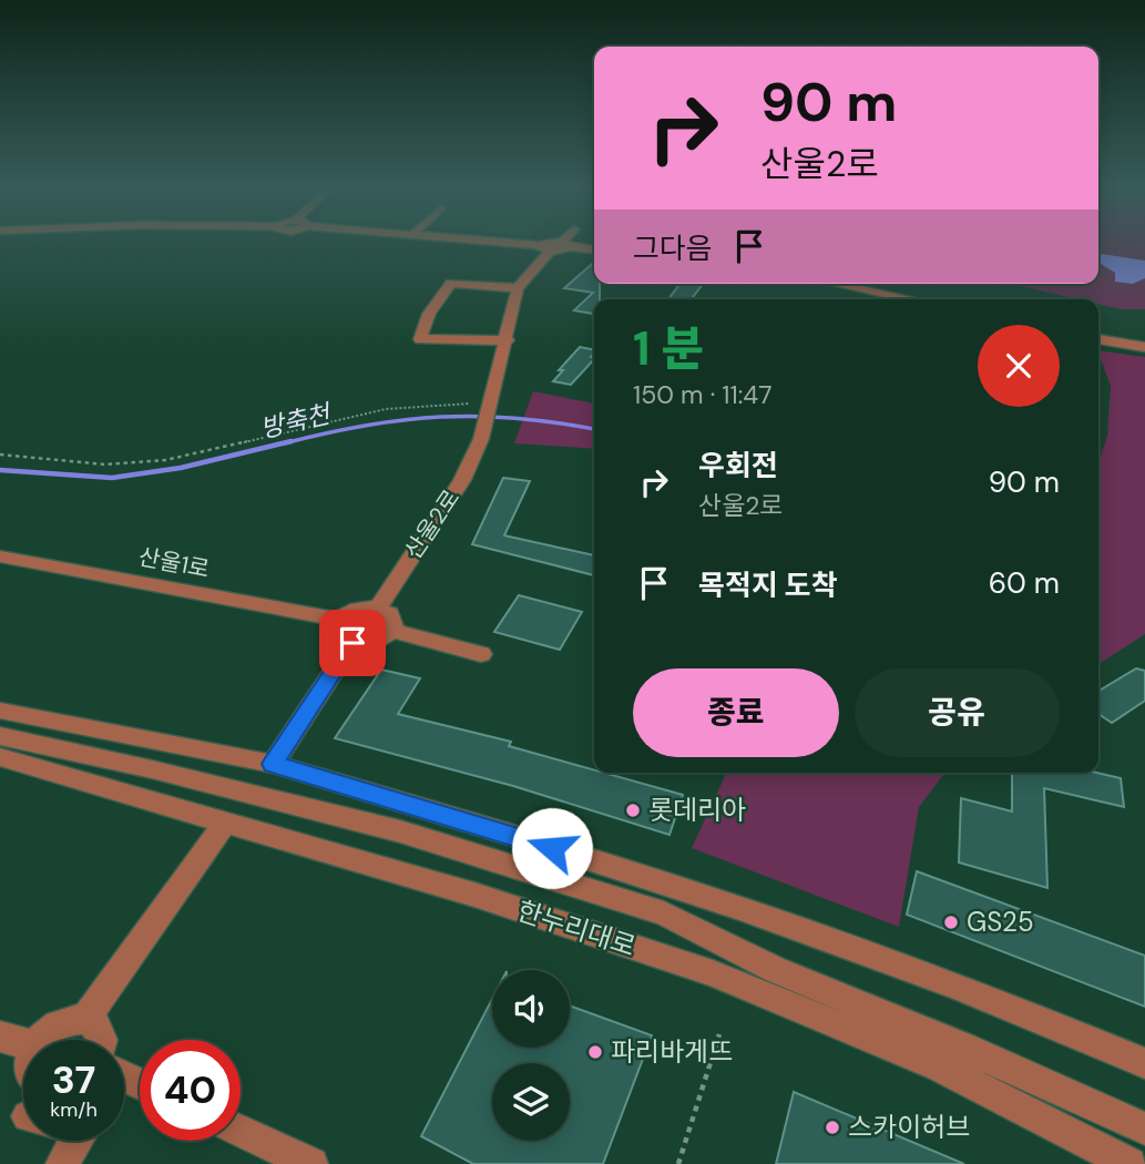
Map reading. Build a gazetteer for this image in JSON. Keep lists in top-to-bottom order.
{
  "streets": {
    "street": ["산울2로", "산울1로", "한누리대로"]
  },
  "crossings": [
    ["산울2로", "산울1로"]
  ],
  "water": ["방축천"],
  "places": [
    "롯데리아",
    "GS25",
    "파리바게뜨",
    "스카이허브"
  ],
  "page": {
    "turn": ["90 m", "산울2로"],
    "then": "그다음",
    "heading": ["1 분", "150 m · 11:47"],
    "list": [
      {
        "name": "우회전",
        "note": "산울2로",
        "value": "90 m"
      },
      {
        "name": "목적지 도착",
        "value": "60 m"
      }
    ],
    "buttons": ["종료", "공유"],
    "speed": "37 km/h",
    "limit": "40"
  }
}
